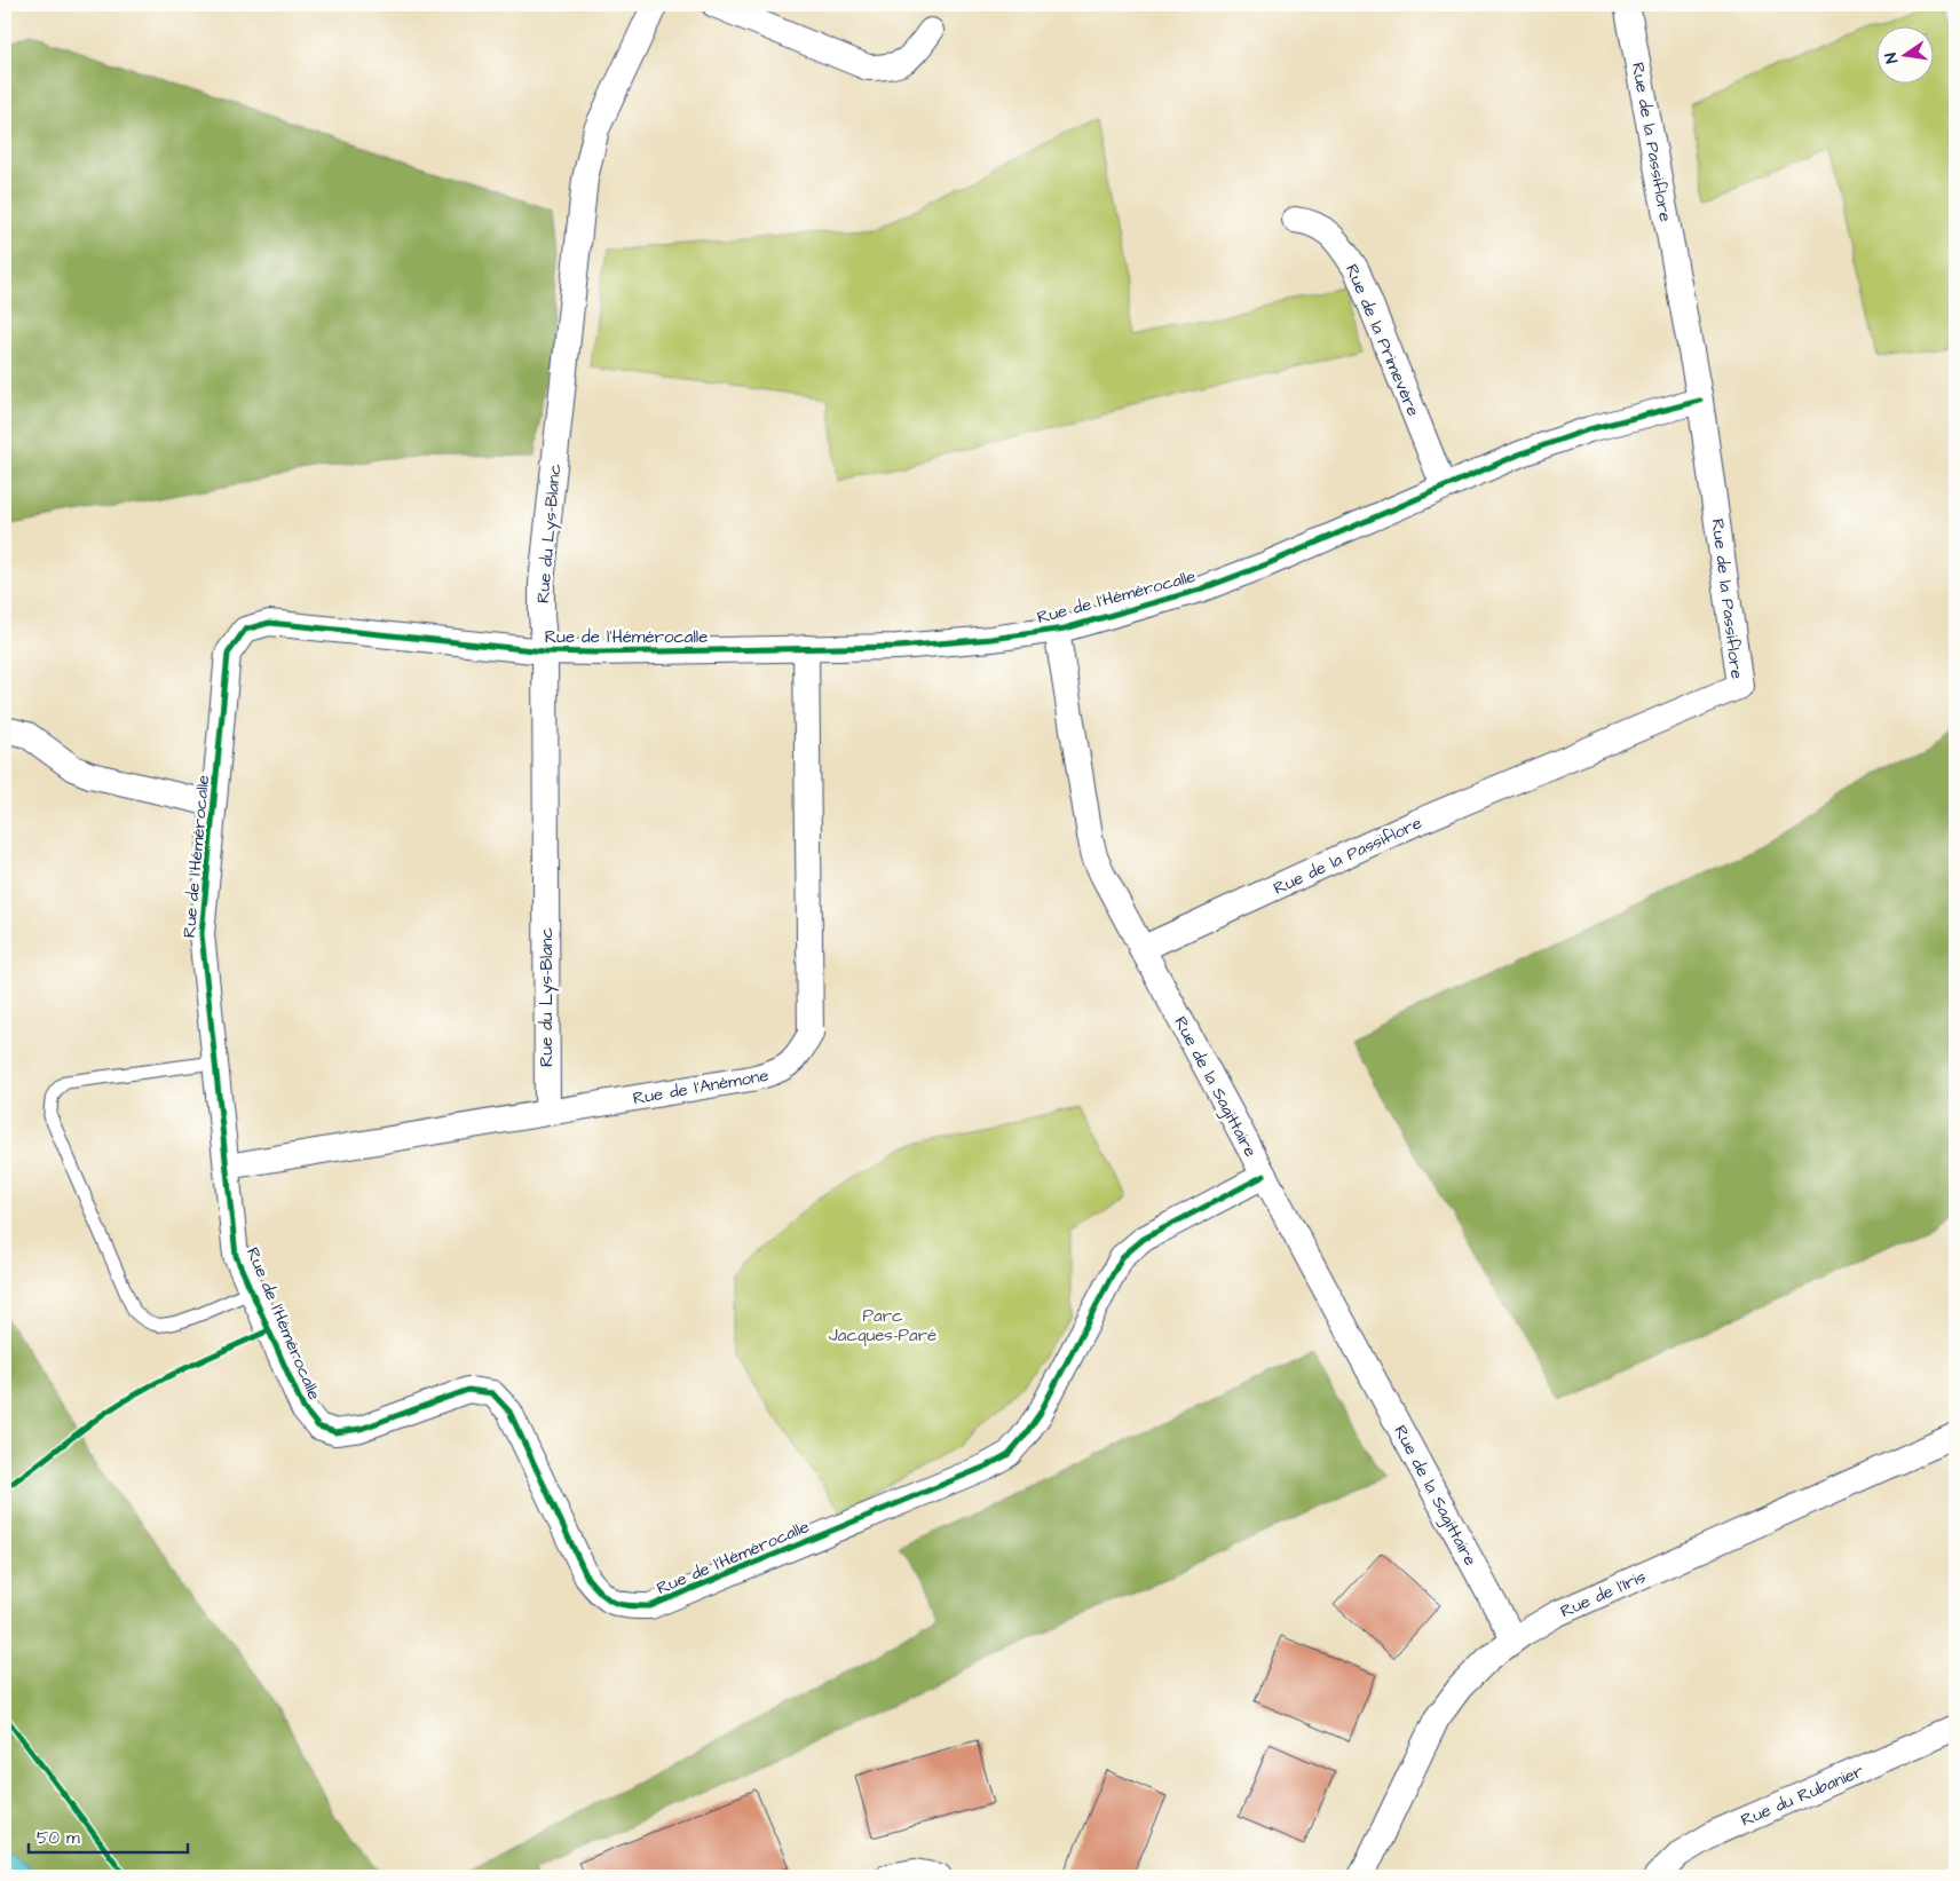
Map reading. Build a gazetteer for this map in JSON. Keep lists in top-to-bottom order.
{
  "streets": {
    "street": [
      "Rue de la Passiflore",
      "Rue de la Primevère",
      "Rue du Lys-Blanc",
      "Rue de l'Hémérocalle",
      "Rue de l'Anémone",
      "Rue de la Sagittaire",
      "Rue de l'Iris",
      "Rue du Rubanier"
    ]
  },
  "crossings": [
    ["Rue de la Passiflore", "Rue de l'Hémérocalle"],
    ["Rue de la Passiflore", "Rue de la Sagittaire"],
    ["Rue de la Primevère", "Rue de l'Hémérocalle"],
    ["Rue du Lys-Blanc", "Rue de l'Hémérocalle"],
    ["Rue du Lys-Blanc", "Rue de l'Anémone"],
    ["Rue de l'Hémérocalle", "Rue de l'Anémone"],
    ["Rue de l'Hémérocalle", "Rue de la Sagittaire"],
    ["Rue de la Sagittaire", "Rue de l'Iris"]
  ],
  "parks": ["Parc Jacques-Paré"],
  "scale_bar": "50 m",
  "north": "left"
}
